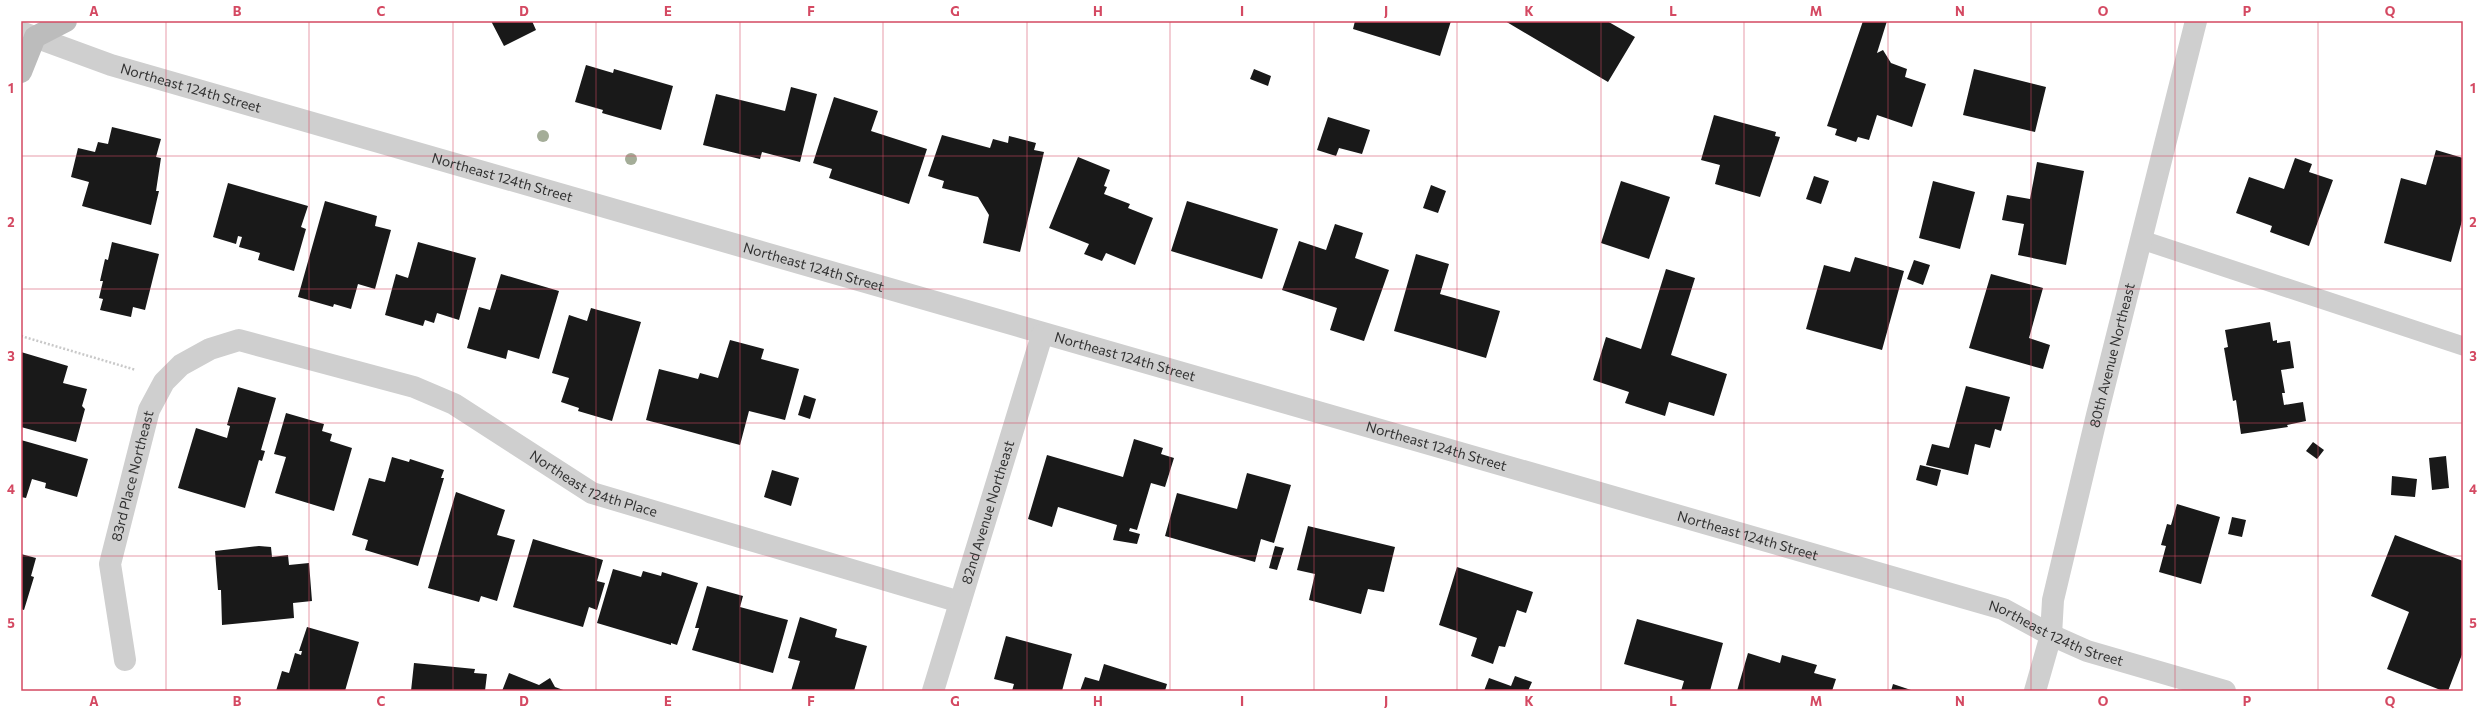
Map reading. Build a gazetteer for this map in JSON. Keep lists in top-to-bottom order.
{
  "streets": {
    "street": [
      "Northeast 124th Street",
      "80th Avenue Northeast",
      "83rd Place Northeast",
      "Northeast 124th Place",
      "82nd Avenue Northeast"
    ]
  },
  "crossings": [
    ["Northeast 124th Street", "80th Avenue Northeast"],
    ["Northeast 124th Street", "82nd Avenue Northeast"],
    ["83rd Place Northeast", "Northeast 124th Place"],
    ["Northeast 124th Place", "82nd Avenue Northeast"]
  ],
  "grid": {
    "columns": [
      "A",
      "B",
      "C",
      "D",
      "E",
      "F",
      "G",
      "H",
      "I",
      "J",
      "K",
      "L",
      "M",
      "N",
      "O",
      "P",
      "Q"
    ],
    "rows": [
      "1",
      "2",
      "3",
      "4",
      "5"
    ]
  }
}
